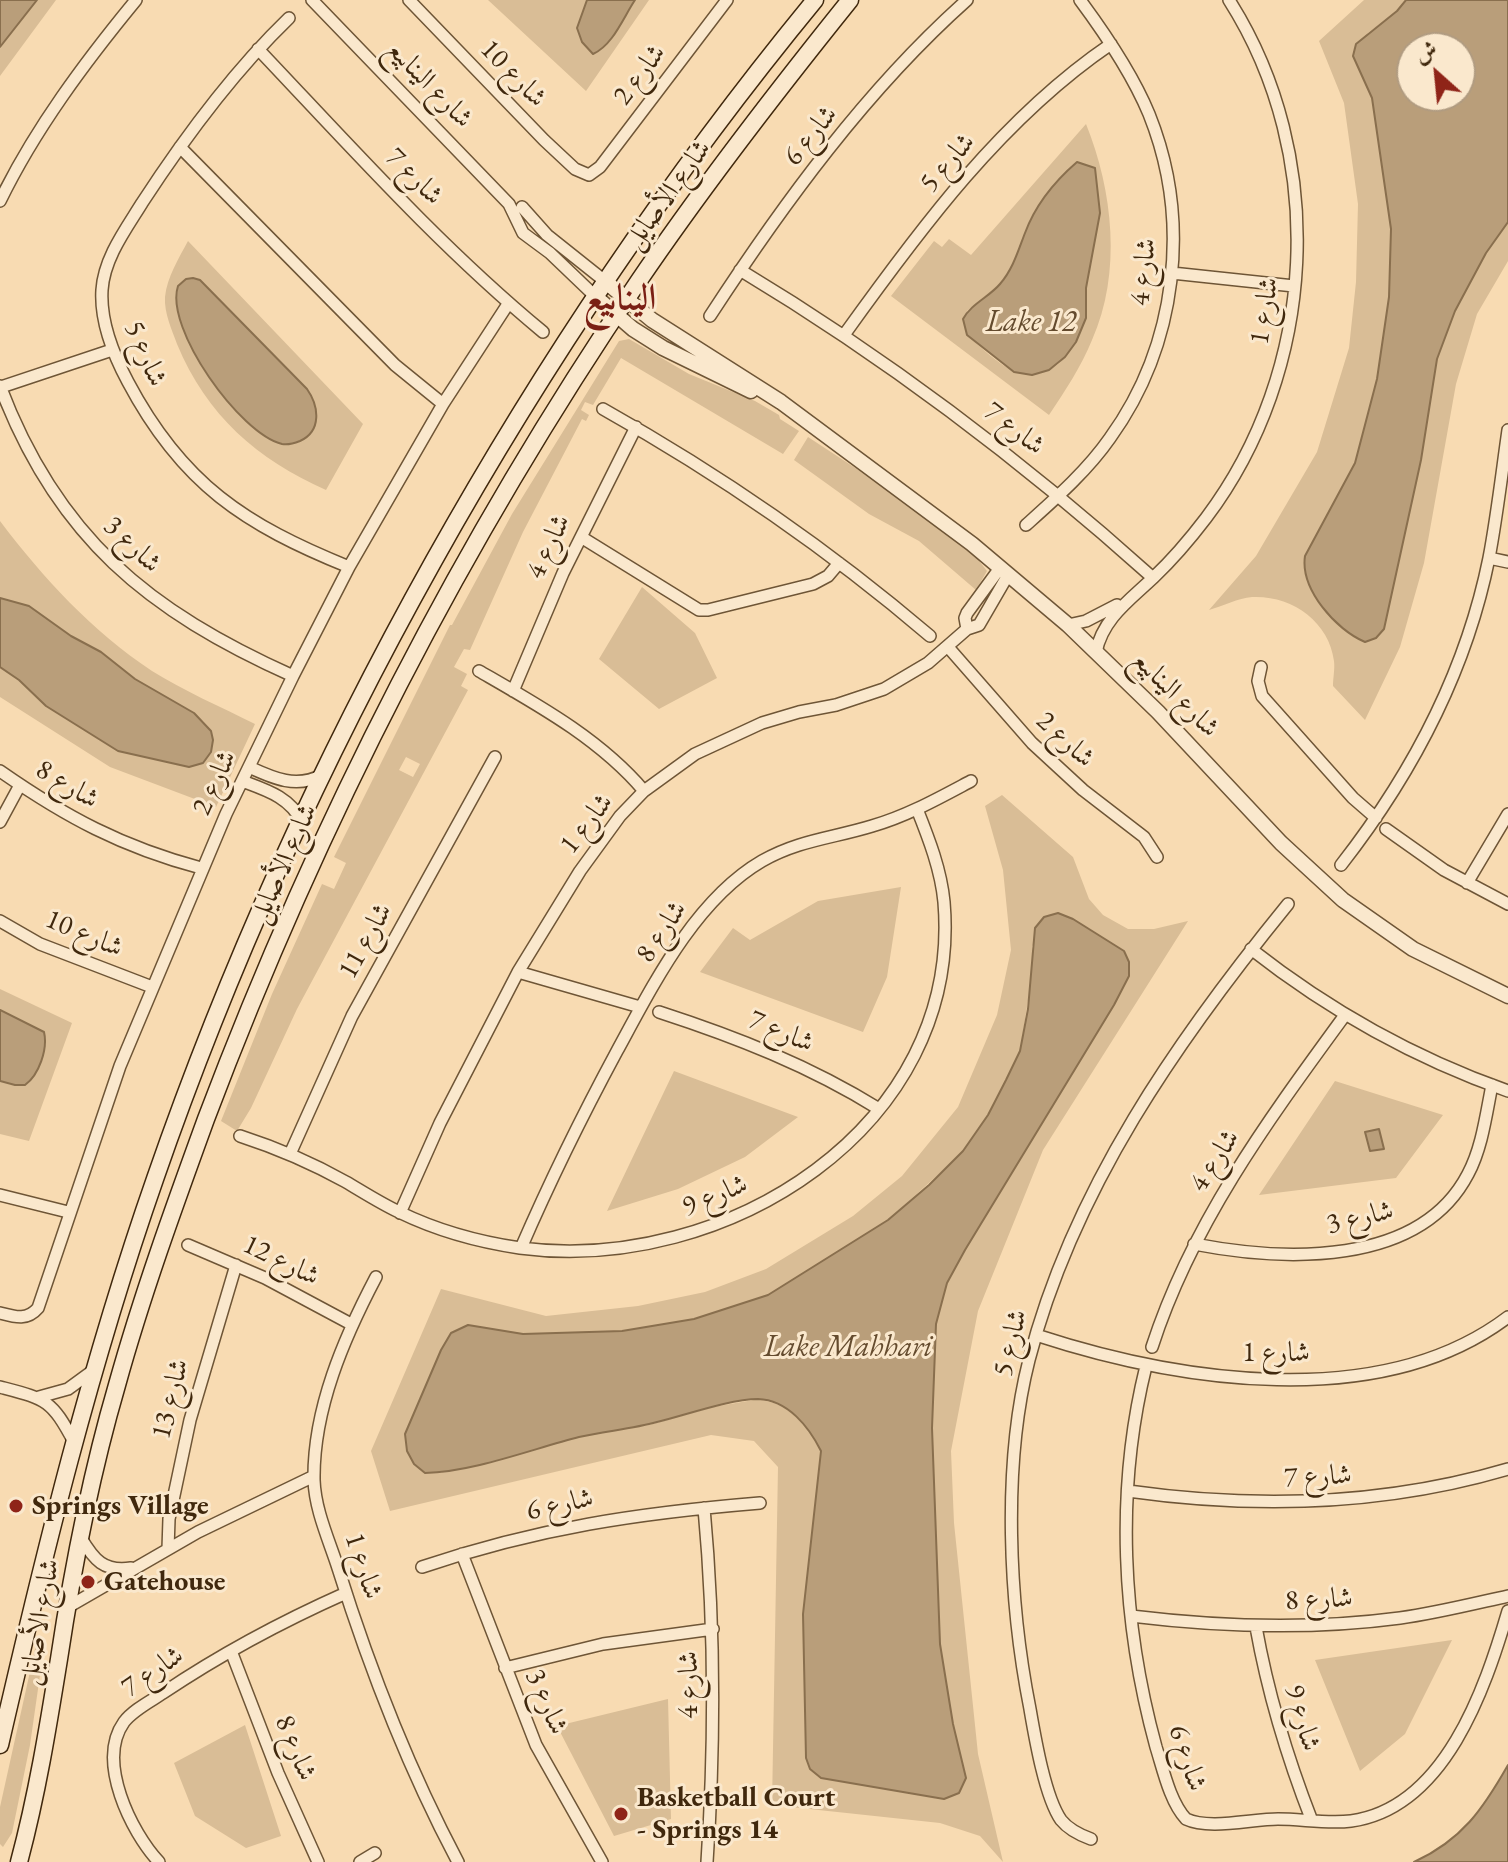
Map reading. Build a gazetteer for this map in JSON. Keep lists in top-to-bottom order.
{
  "streets": {
    "main road": ["شارع الأصايل"],
    "street": [
      "شارع 10",
      "شارع 2",
      "شارع الينابيع",
      "شارع 6",
      "شارع 5",
      "شارع 7",
      "شارع 4",
      "شارع 1",
      "شارع 3",
      "شارع 8",
      "شارع 11",
      "شارع 9",
      "شارع 12",
      "شارع 13"
    ]
  },
  "crossings": [
    ["شارع 10", "شارع 2"],
    ["شارع 2", "شارع 5"],
    ["شارع 2", "شارع 7"],
    ["شارع 2", "شارع 1"],
    ["شارع 2", "شارع 3"],
    ["شارع 2", "شارع 8"],
    ["شارع الينابيع", "شارع الأصايل"],
    ["شارع الينابيع", "شارع 1"],
    ["شارع 6", "شارع 7"],
    ["شارع 6", "شارع 4"],
    ["شارع 6", "شارع 1"],
    ["شارع 6", "شارع 3"],
    ["شارع 6", "شارع 8"],
    ["شارع 6", "شارع 9"],
    ["شارع 5", "شارع 7"],
    ["شارع 5", "شارع 4"],
    ["شارع 5", "شارع 1"],
    ["شارع 7", "شارع 4"],
    ["شارع 7", "شارع 1"],
    ["شارع 7", "شارع 8"],
    ["شارع 7", "شارع 9"],
    ["شارع 4", "شارع 3"],
    ["شارع 1", "شارع 9"],
    ["شارع 1", "شارع 12"],
    ["شارع 8", "شارع 9"],
    ["شارع 11", "شارع 9"],
    ["شارع 12", "شارع 13"]
  ],
  "districts": ["الينابيع"],
  "water": ["Lake 12", "Lake Mahhari"],
  "places": ["Springs Village", "Gatehouse", "Basketball Court - Springs 14"],
  "north": "top left"
}
